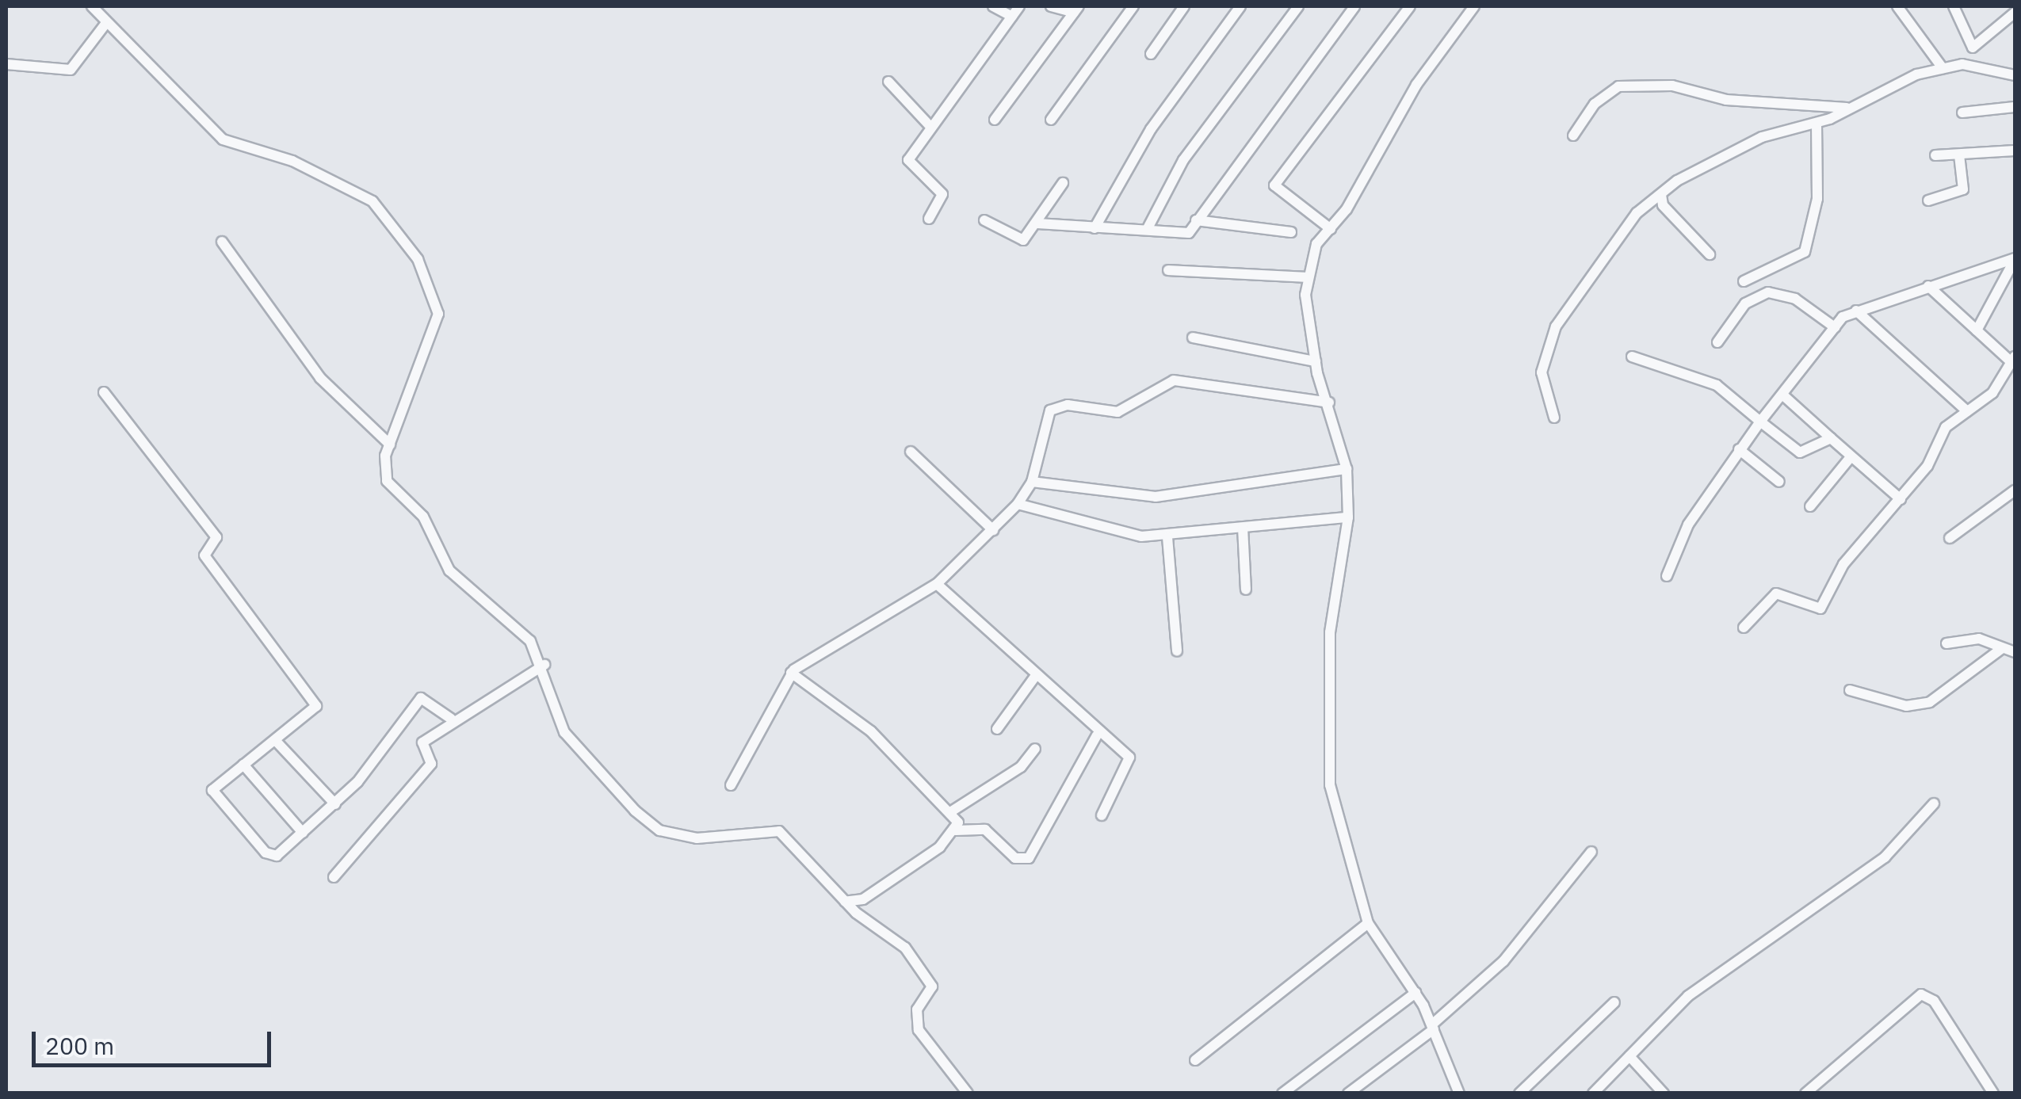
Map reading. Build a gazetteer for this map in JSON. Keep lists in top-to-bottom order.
{
  "scale_bar": "200 m"
}
